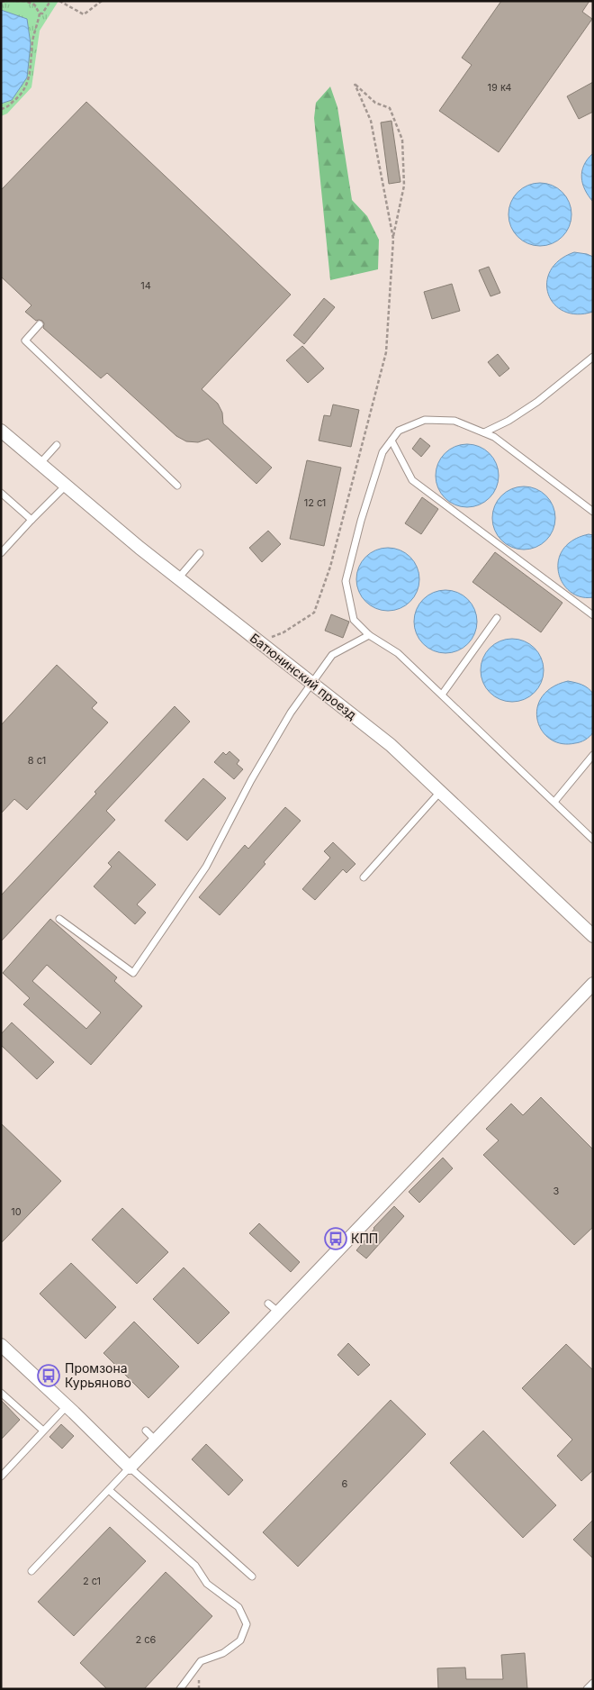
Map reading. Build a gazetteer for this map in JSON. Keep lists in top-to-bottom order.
{
  "streets": {
    "street": ["Батюнинский проезд"]
  },
  "places": {
    "bus stop": ["КПП", "Промзона Курьяново"]
  },
  "house_numbers": [
    "19 к4",
    "14",
    "12 с1",
    "8 с1",
    "3",
    "10",
    "6",
    "2 с1",
    "2 с6"
  ]
}
